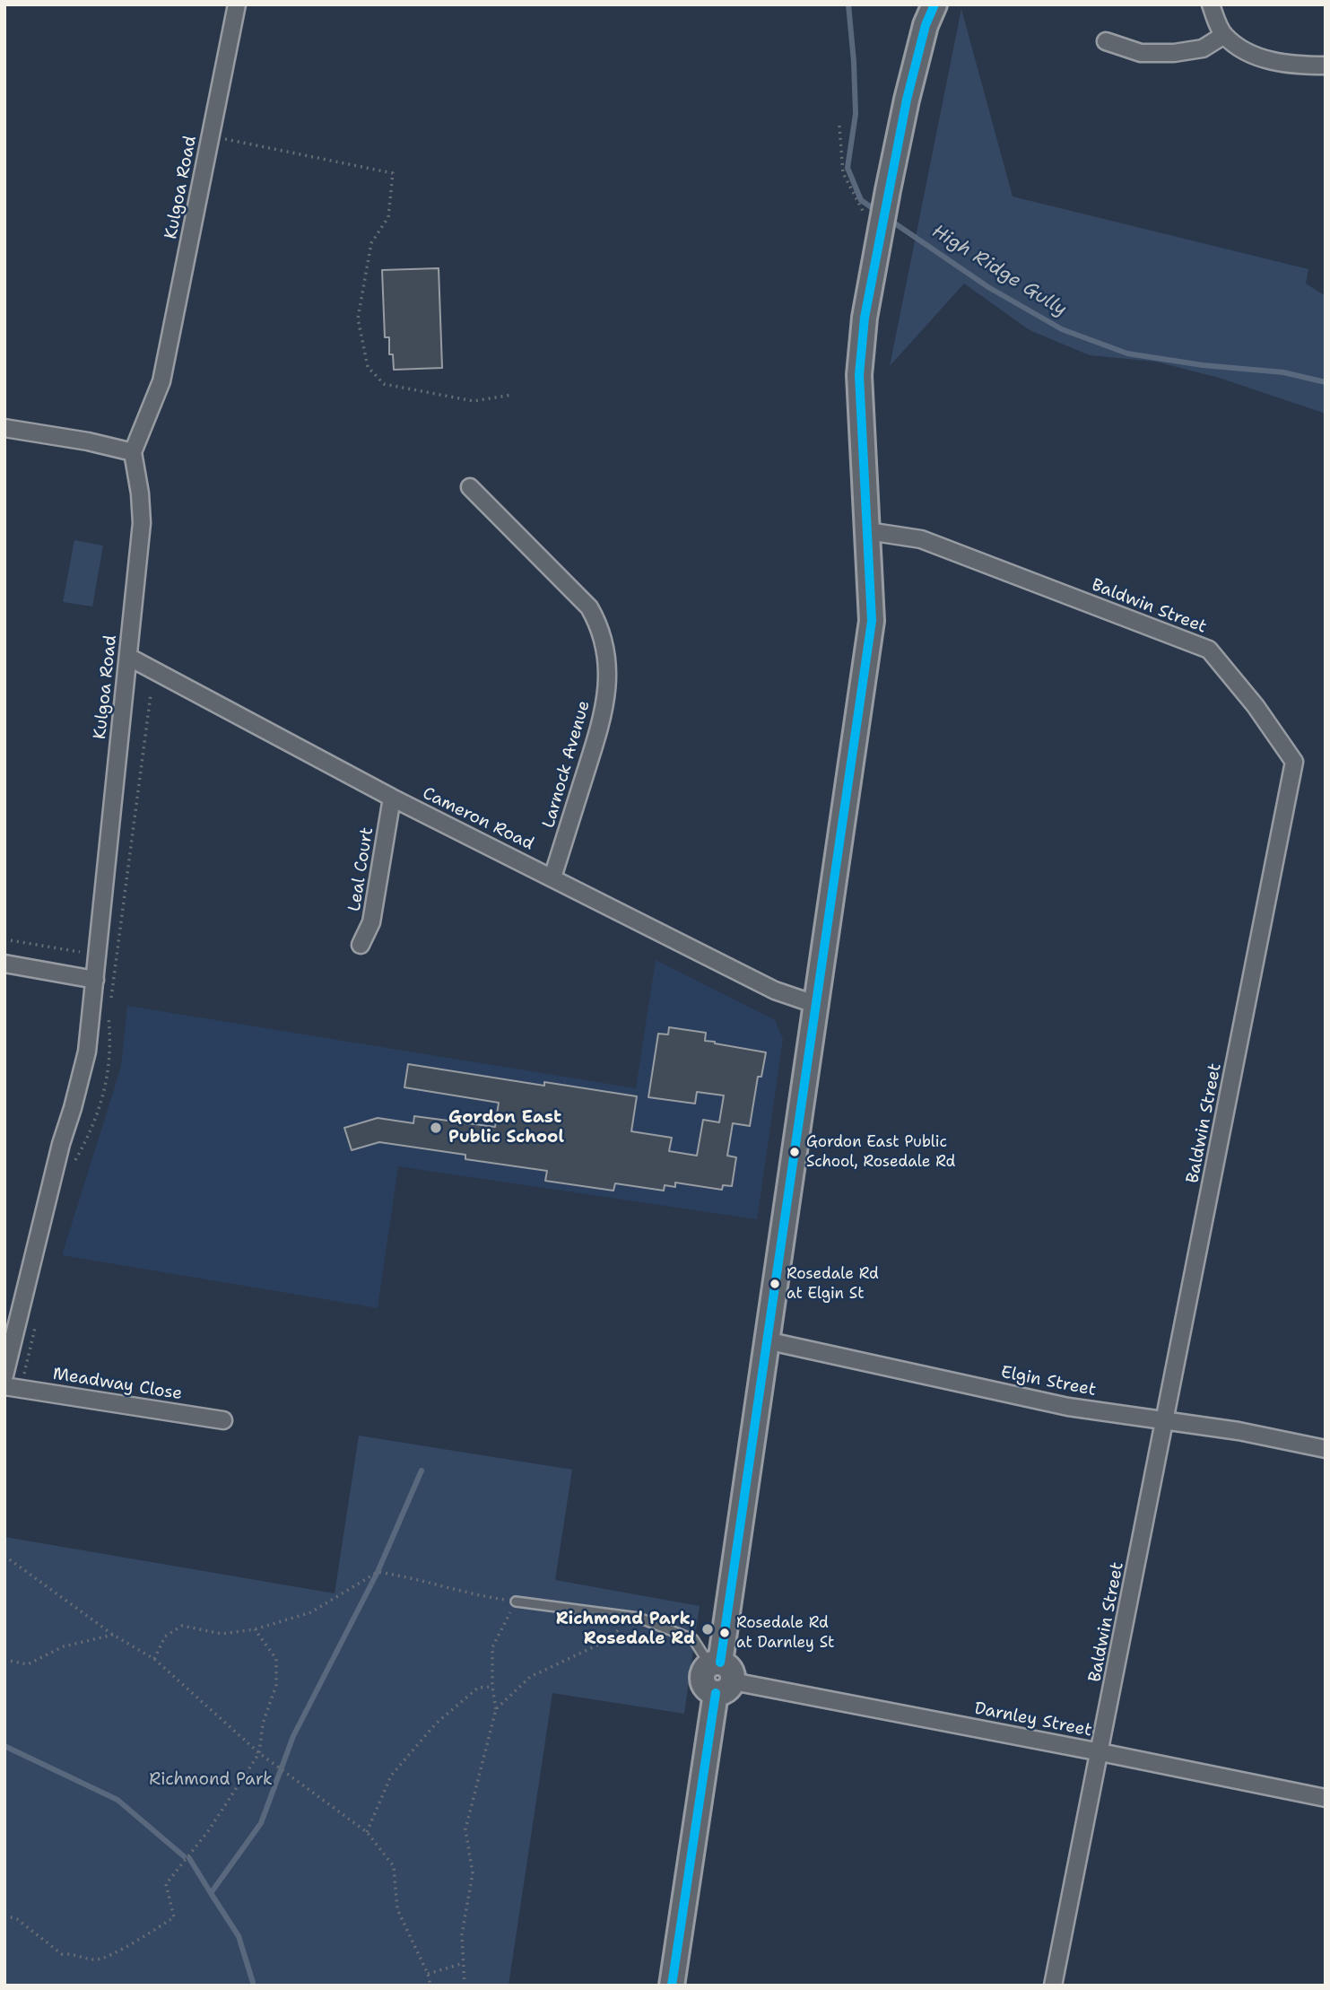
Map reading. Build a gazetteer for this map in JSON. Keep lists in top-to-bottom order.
{
  "streets": {
    "street": [
      "Kulgoa Road",
      "Baldwin Street",
      "Larnock Avenue",
      "Cameron Road",
      "Leal Court",
      "Elgin Street",
      "Meadway Close",
      "Darnley Street"
    ]
  },
  "crossings": [
    ["Kulgoa Road", "Cameron Road"],
    ["Baldwin Street", "Elgin Street"],
    ["Baldwin Street", "Darnley Street"],
    ["Larnock Avenue", "Cameron Road"],
    ["Cameron Road", "Leal Court"]
  ],
  "water": ["High Ridge Gully"],
  "parks": ["Richmond Park"],
  "places": [
    "Gordon East Public School",
    "Gordon East Public School, Rosedale Rd",
    "Rosedale Rd at Elgin St",
    "Richmond Park, Rosedale Rd",
    "Rosedale Rd at Darnley St"
  ]
}
